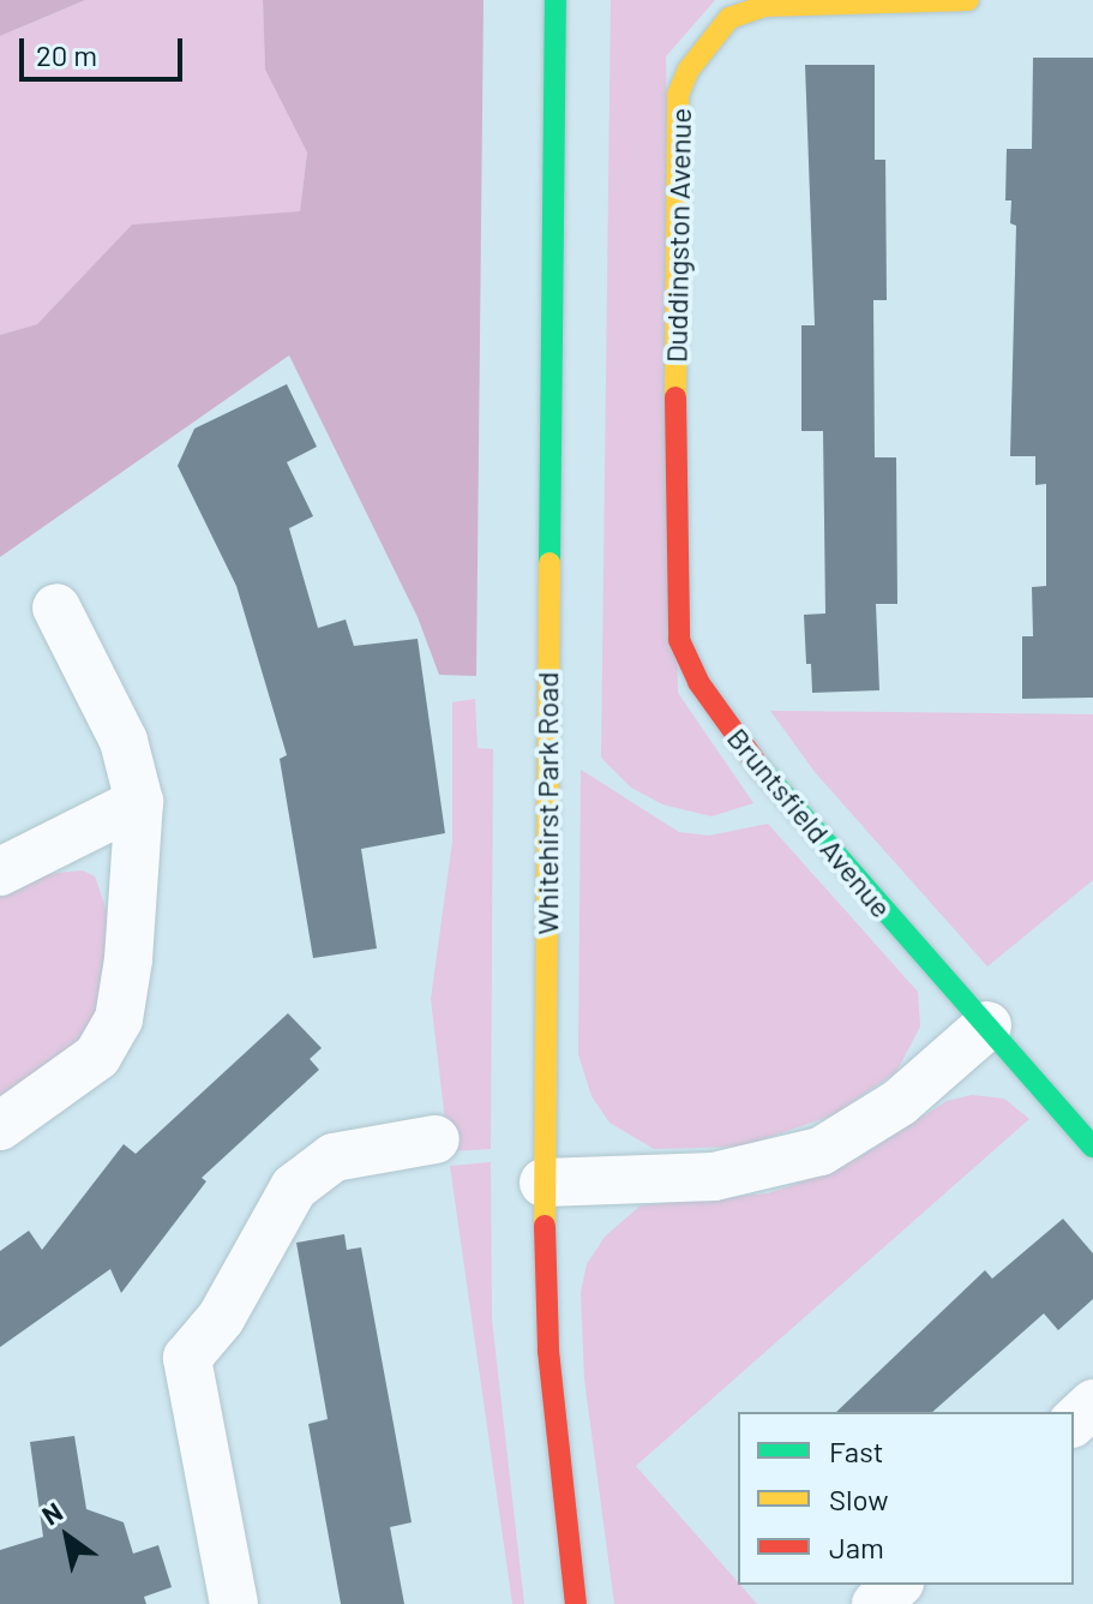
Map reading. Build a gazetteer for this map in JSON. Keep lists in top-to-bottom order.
{
  "streets": {
    "street": ["Duddingston Avenue", "Whitehirst Park Road", "Bruntsfield Avenue"]
  },
  "crossings": [
    ["Duddingston Avenue", "Bruntsfield Avenue"]
  ],
  "legend": ["Fast", "Slow", "Jam"],
  "scale_bar": "20 m",
  "north": "top left"
}
